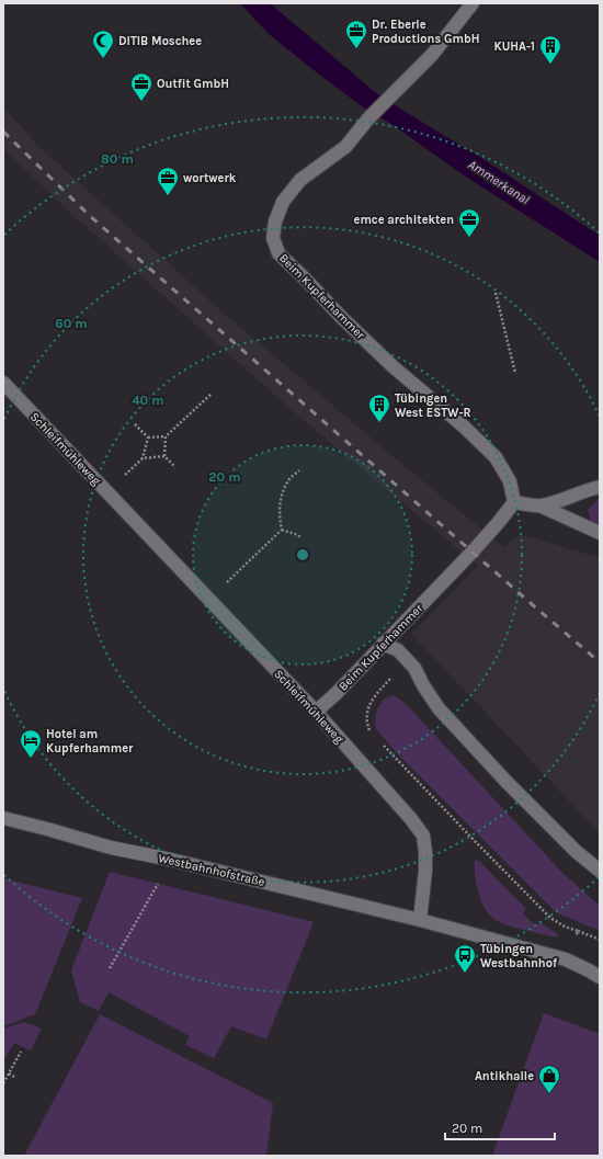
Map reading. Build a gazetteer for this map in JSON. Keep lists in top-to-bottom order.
{
  "streets": {
    "street": ["Beim Kupferhammer", "Schleifmühleweg", "Westbahnhofstraße"]
  },
  "crossings": [
    ["Beim Kupferhammer", "Schleifmühleweg"],
    ["Schleifmühleweg", "Westbahnhofstraße"]
  ],
  "water": ["Ammerkanal"],
  "places": {
    "office": [
      "Dr. Eberle Productions GmbH",
      "Outfit GmbH",
      "wortwerk",
      "emce architekten"
    ],
    "mosque": ["DITIB Moschee"],
    "building": ["KUHA-1", "Tübingen West ESTW-R"],
    "hotel": ["Hotel am Kupferhammer"],
    "bus stop": ["Tübingen Westbahnhof"],
    "shop": ["Antikhalle"]
  },
  "scale_bar": "20 m",
  "rings": [
    "80 m",
    "60 m",
    "40 m",
    "20 m"
  ]
}
